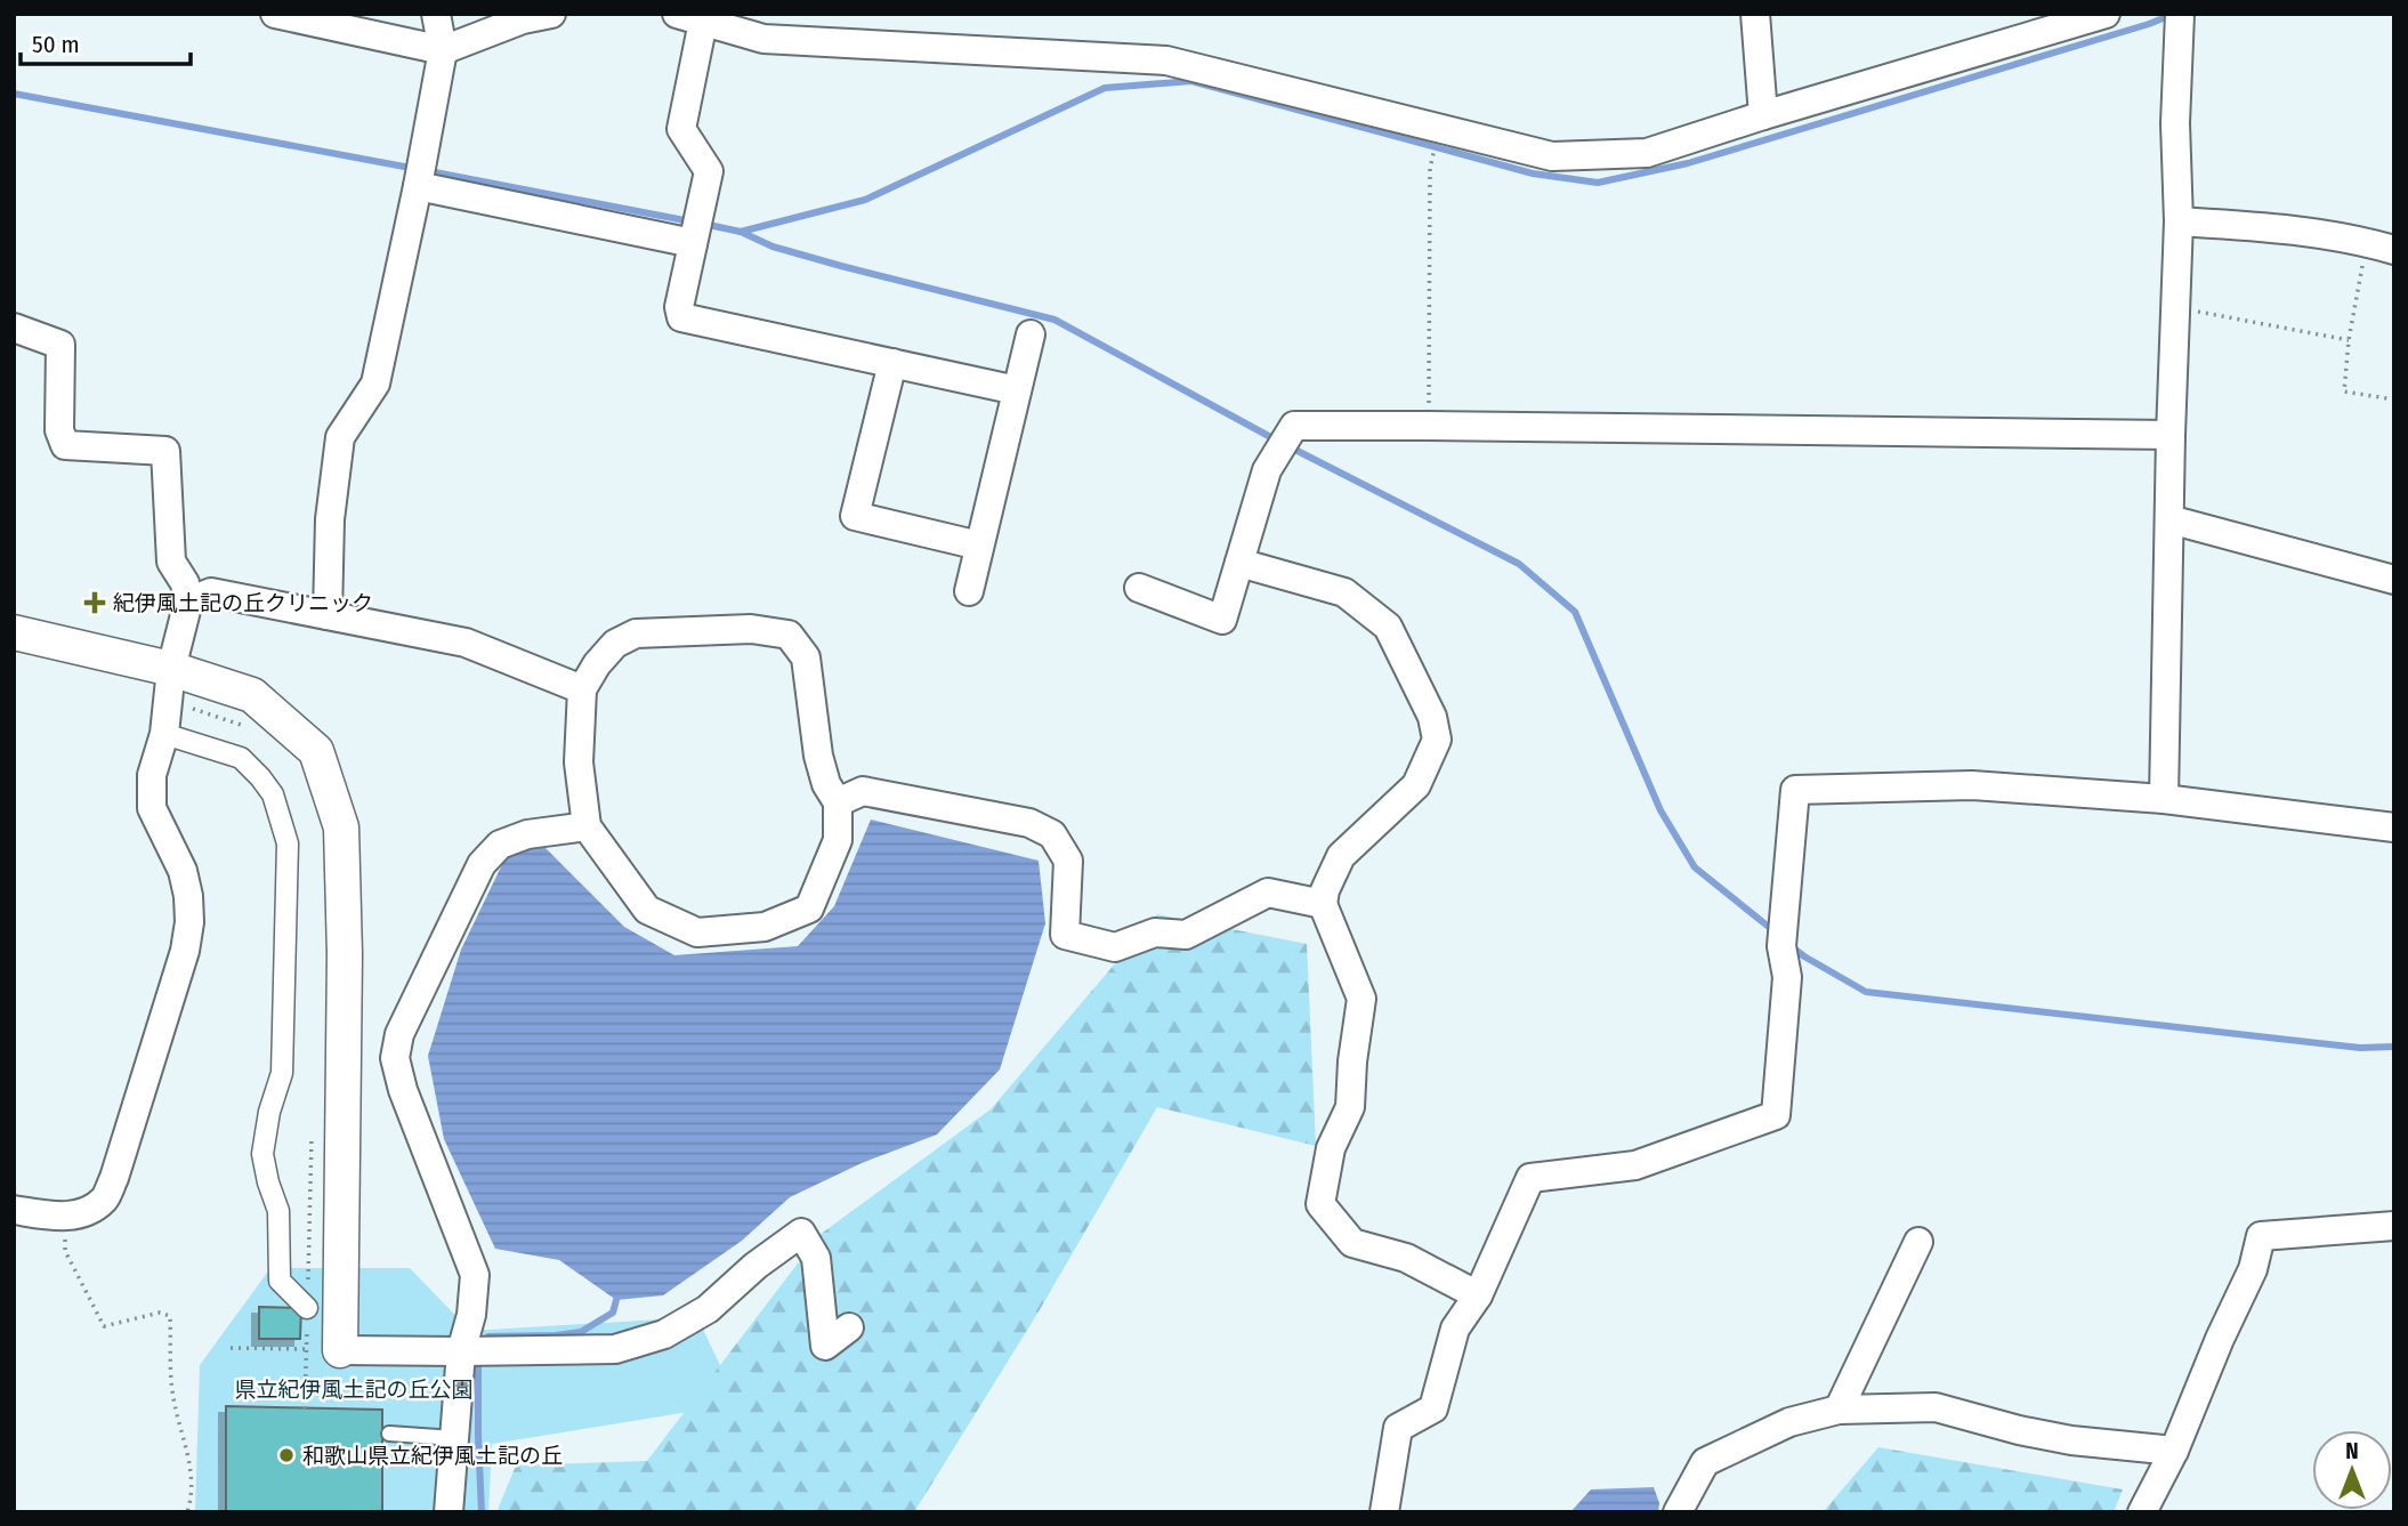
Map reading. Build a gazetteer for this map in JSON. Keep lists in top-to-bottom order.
{
  "parks": ["県立紀伊風土記の丘公園"],
  "places": {
    "health": ["紀伊風土記の丘クリニック"],
    "other": ["和歌山県立紀伊風土記の丘"]
  },
  "scale_bar": "50 m",
  "north": "top"
}
